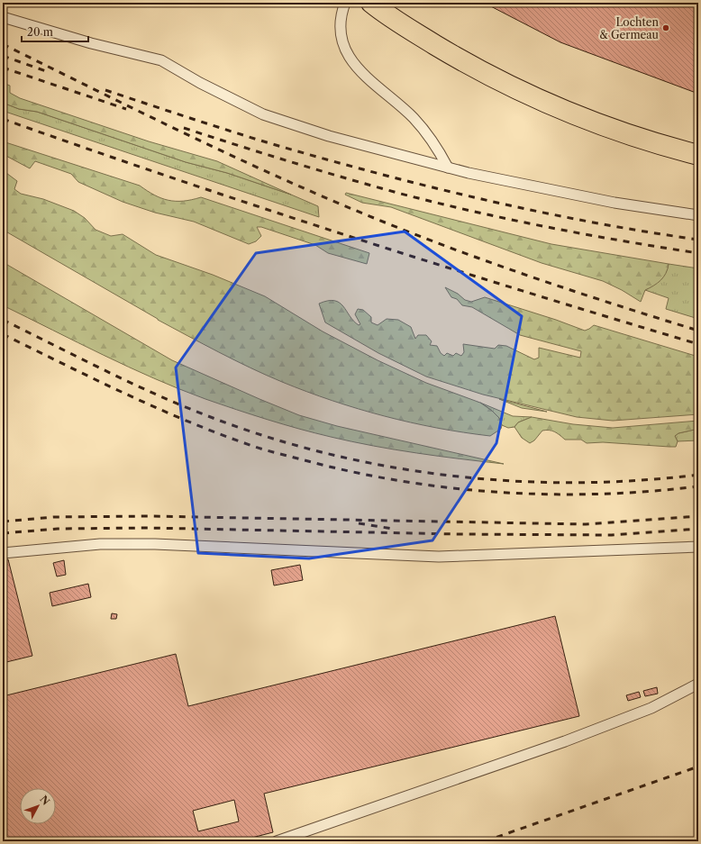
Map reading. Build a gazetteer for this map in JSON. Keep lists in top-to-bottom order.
{
  "places": ["Lochten & Germeau"],
  "scale_bar": "20 m",
  "north": "top right"
}
